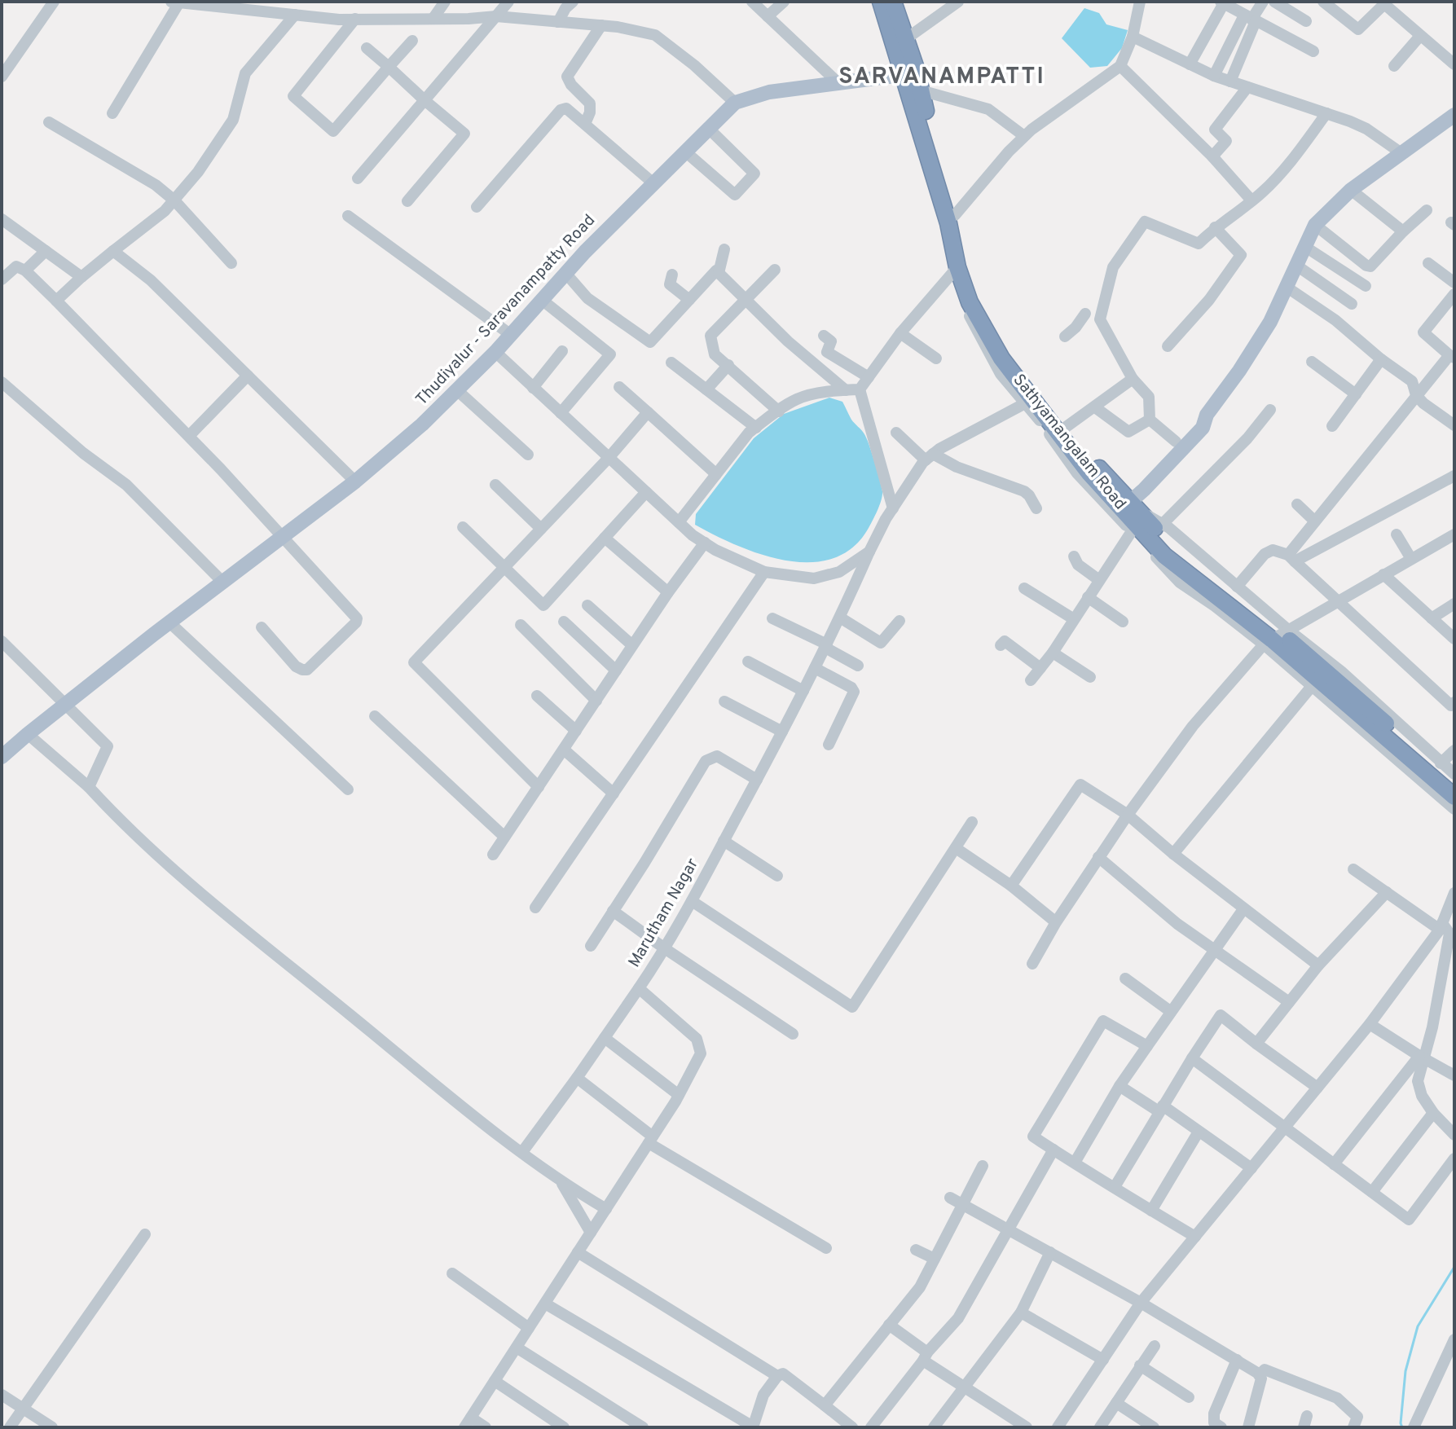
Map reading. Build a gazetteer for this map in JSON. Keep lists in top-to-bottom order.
{
  "streets": {
    "highway": ["Sathyamangalam Road"],
    "main road": ["Thudiyalur - Saravanampatty Road"],
    "street": ["Marutham Nagar"]
  },
  "crossings": [
    ["Thudiyalur - Saravanampatty Road", "Sathyamangalam Road"]
  ],
  "districts": ["SARVANAMPATTI"]
}
